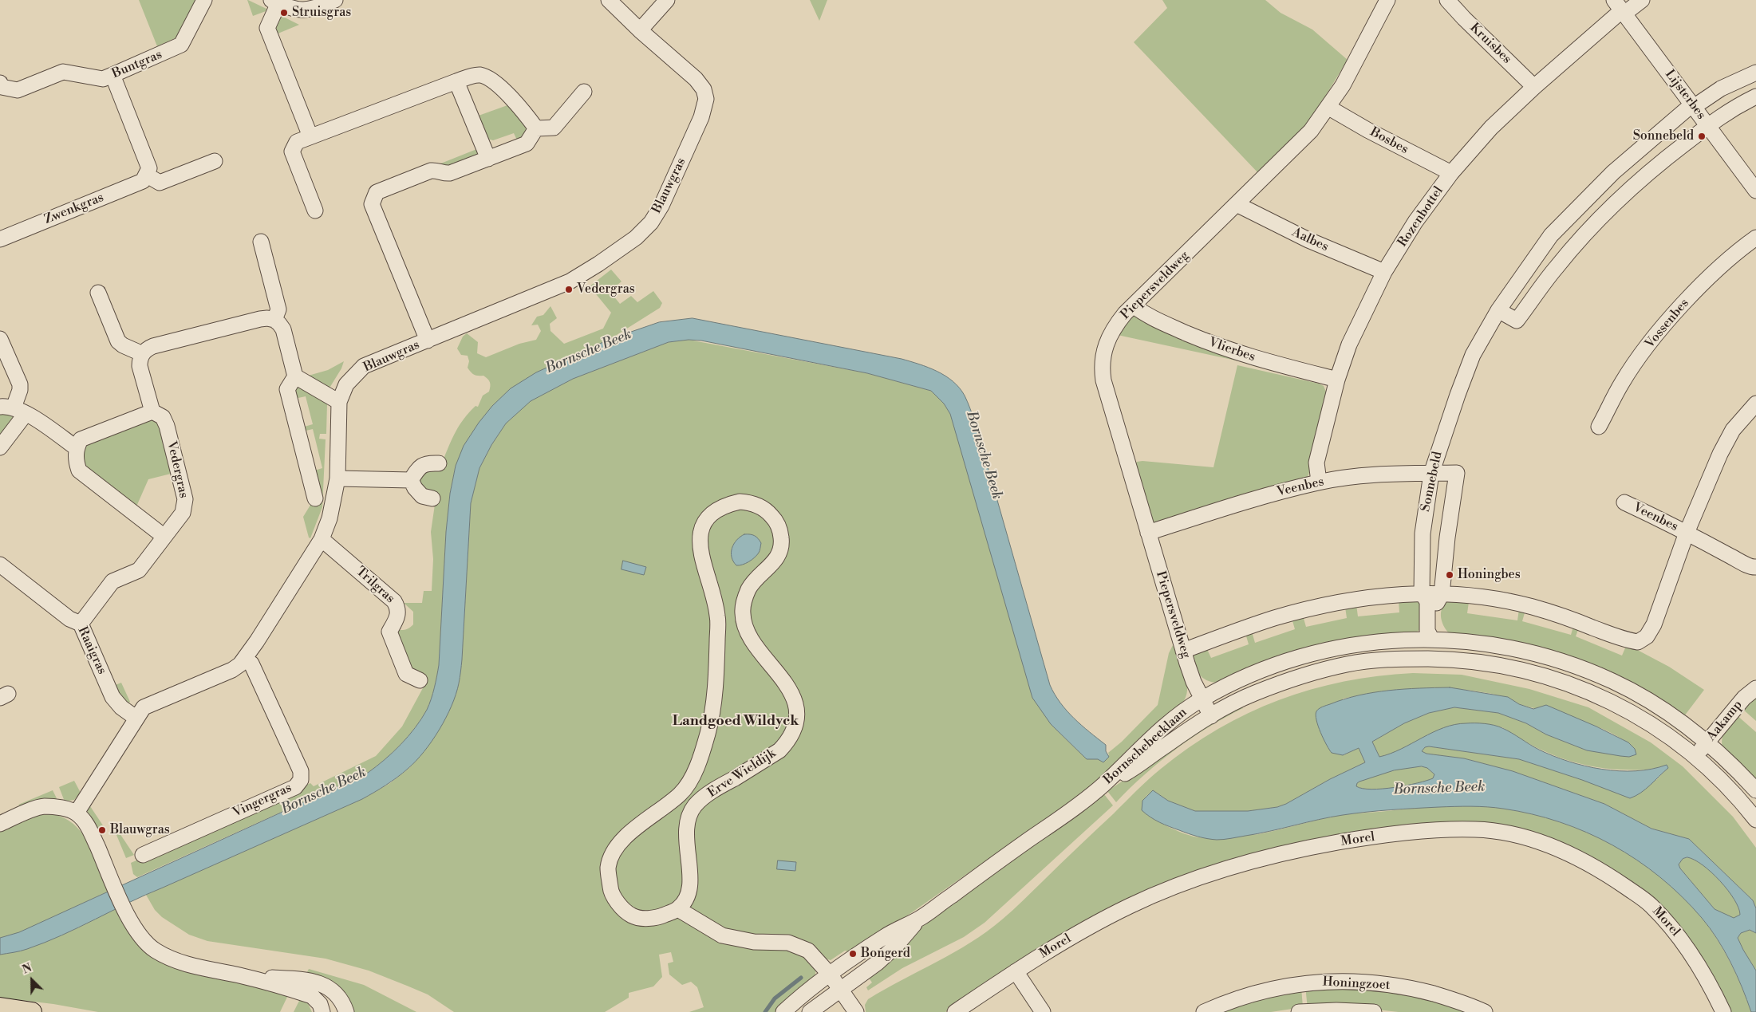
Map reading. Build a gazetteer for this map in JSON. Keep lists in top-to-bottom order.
{
  "streets": {
    "street": [
      "Kruisbes",
      "Buntgras",
      "Lijsterbes",
      "Bosbes",
      "Blauwgras",
      "Zwenkgras",
      "Rozenbottel",
      "Aalbes",
      "Piepersveldweg",
      "Vossenbes",
      "Vlierbes",
      "Vedergras",
      "Sonnebeld",
      "Veenbes",
      "Trilgras",
      "Raaigras",
      "Aakamp",
      "Bornschebeeklaan",
      "Erve Wieldijk",
      "Vingergras",
      "Morel",
      "Honingzoet"
    ]
  },
  "crossings": [
    ["Kruisbes", "Rozenbottel"],
    ["Lijsterbes", "Rozenbottel"],
    ["Lijsterbes", "Sonnebeld"],
    ["Bosbes", "Rozenbottel"],
    ["Bosbes", "Piepersveldweg"],
    ["Blauwgras", "Trilgras"],
    ["Blauwgras", "Raaigras"],
    ["Blauwgras", "Vingergras"],
    ["Rozenbottel", "Aalbes"],
    ["Rozenbottel", "Vlierbes"],
    ["Rozenbottel", "Veenbes"],
    ["Aalbes", "Piepersveldweg"],
    ["Piepersveldweg", "Vlierbes"],
    ["Piepersveldweg", "Veenbes"],
    ["Piepersveldweg", "Bornschebeeklaan"],
    ["Vedergras", "Raaigras"],
    ["Sonnebeld", "Veenbes"],
    ["Sonnebeld", "Bornschebeeklaan"],
    ["Aakamp", "Bornschebeeklaan"]
  ],
  "districts": ["Landgoed Wildyck"],
  "water": ["Bornsche Beek"],
  "places": [
    "Struisgras",
    "Sonnebeld",
    "Vedergras",
    "Honingbes",
    "Blauwgras",
    "Bongerd"
  ],
  "north": "top left"
}
